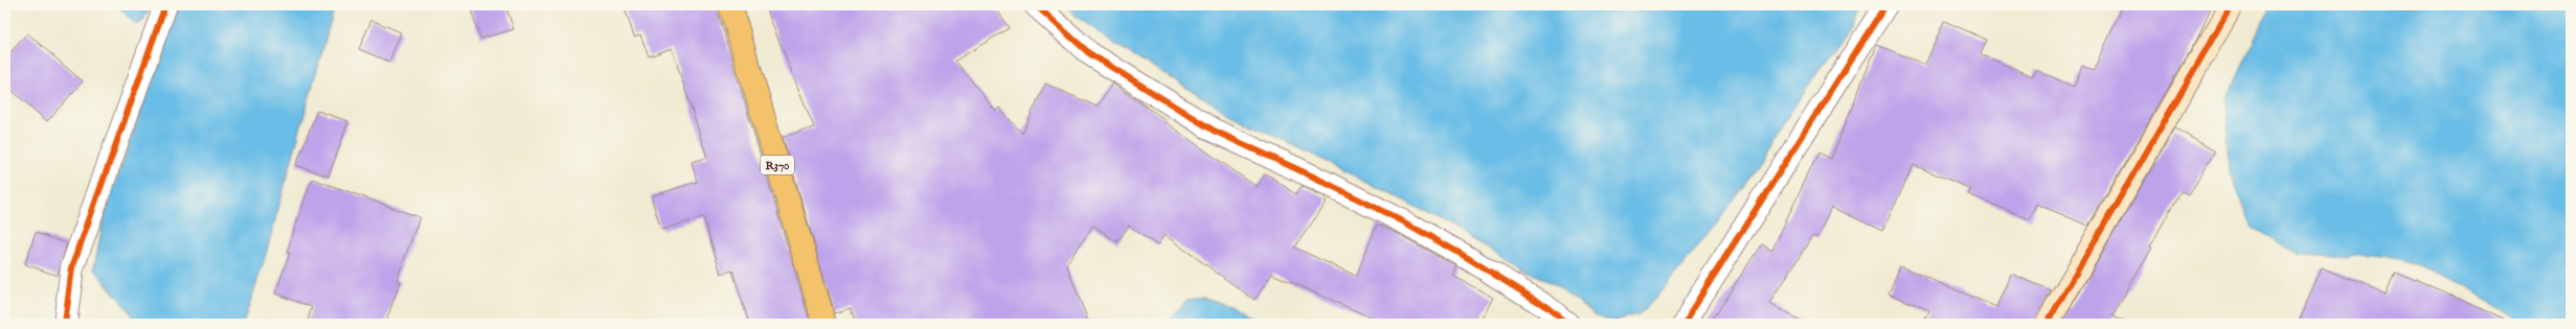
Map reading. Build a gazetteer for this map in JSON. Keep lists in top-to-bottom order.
{
  "streets": {
    "main road": ["R370"]
  }
}
